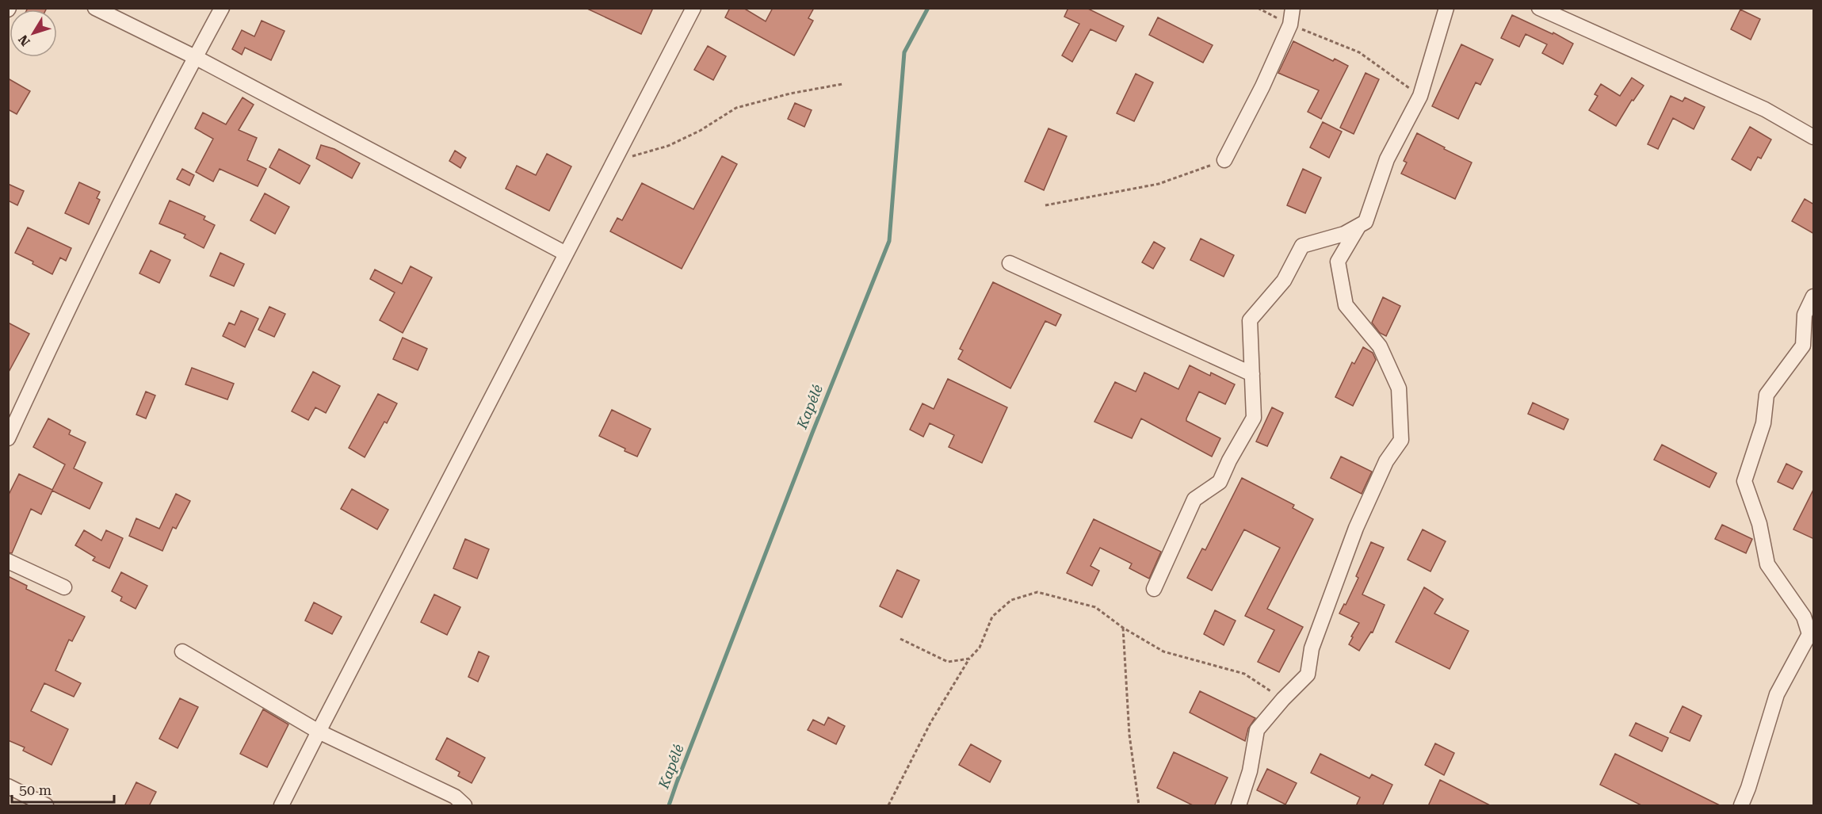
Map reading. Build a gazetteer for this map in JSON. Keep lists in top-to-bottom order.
{
  "water": ["Kapélé"],
  "scale_bar": "50 m",
  "north": "bottom left"
}
